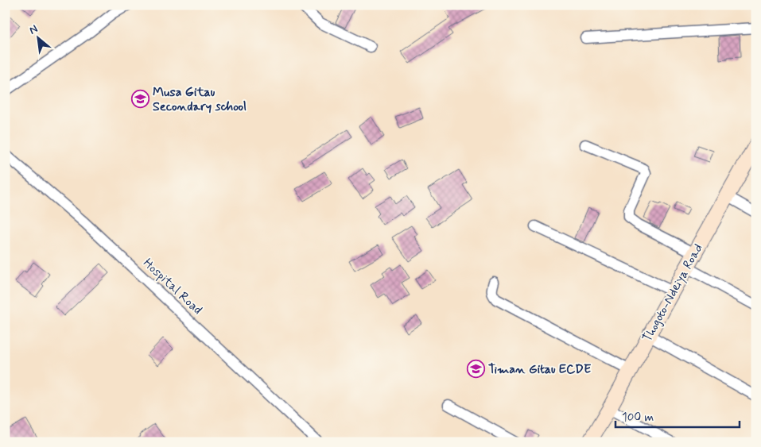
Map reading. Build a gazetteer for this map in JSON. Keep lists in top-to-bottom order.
{
  "streets": {
    "main road": ["Thogoto-Ndeiya Road"],
    "street": ["Hospital Road"]
  },
  "places": {
    "school or university": ["Musa Gitau Secondary school", "Timan Gitau ECDE"]
  },
  "scale_bar": "100 m",
  "north": "top left"
}
